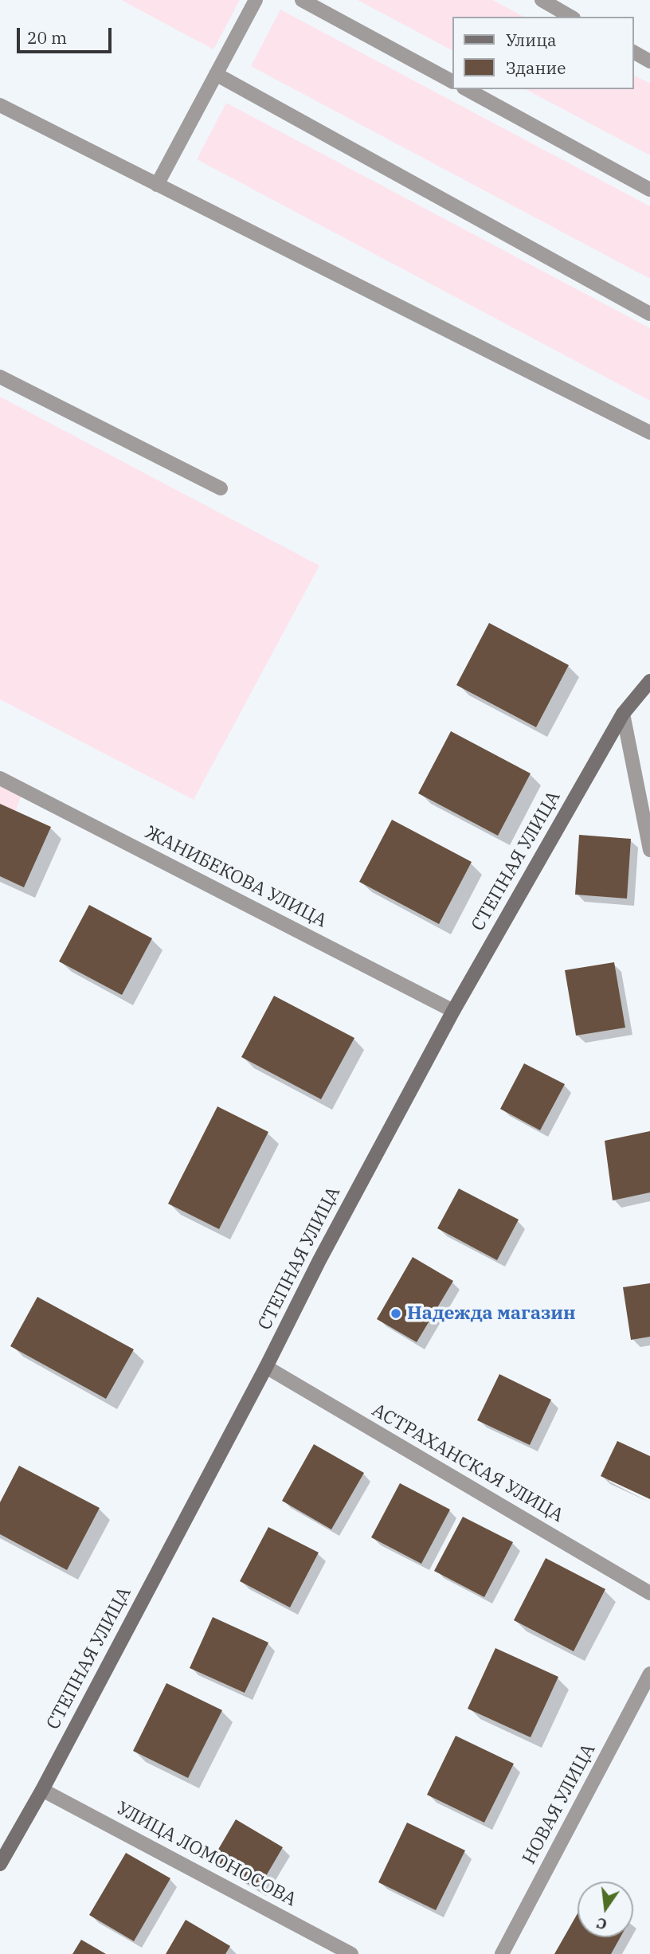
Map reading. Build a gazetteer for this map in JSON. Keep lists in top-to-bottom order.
{
  "streets": {
    "main road": ["СТЕПНАЯ УЛИЦА"],
    "street": [
      "ЖАНИБЕКОВА УЛИЦА",
      "АСТРАХАНСКАЯ УЛИЦА",
      "НОВАЯ УЛИЦА",
      "УЛИЦА ЛОМОНОСОВА"
    ]
  },
  "crossings": [
    ["СТЕПНАЯ УЛИЦА", "ЖАНИБЕКОВА УЛИЦА"],
    ["СТЕПНАЯ УЛИЦА", "АСТРАХАНСКАЯ УЛИЦА"],
    ["СТЕПНАЯ УЛИЦА", "УЛИЦА ЛОМОНОСОВА"]
  ],
  "places": ["Надежда магазин"],
  "legend": ["Улица", "Здание"],
  "scale_bar": "20 m",
  "north": "bottom"
}
